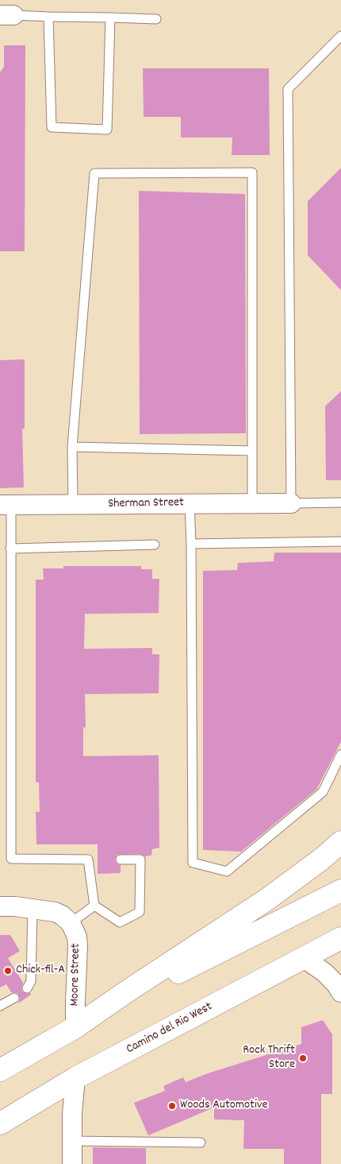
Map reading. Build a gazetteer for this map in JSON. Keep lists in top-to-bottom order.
{
  "streets": {
    "main road": ["Camino del Rio West"],
    "street": ["Sherman Street", "Moore Street"]
  },
  "places": ["Chick-fil-A", "Rock Thrift Store", "Woods Automotive"]
}
